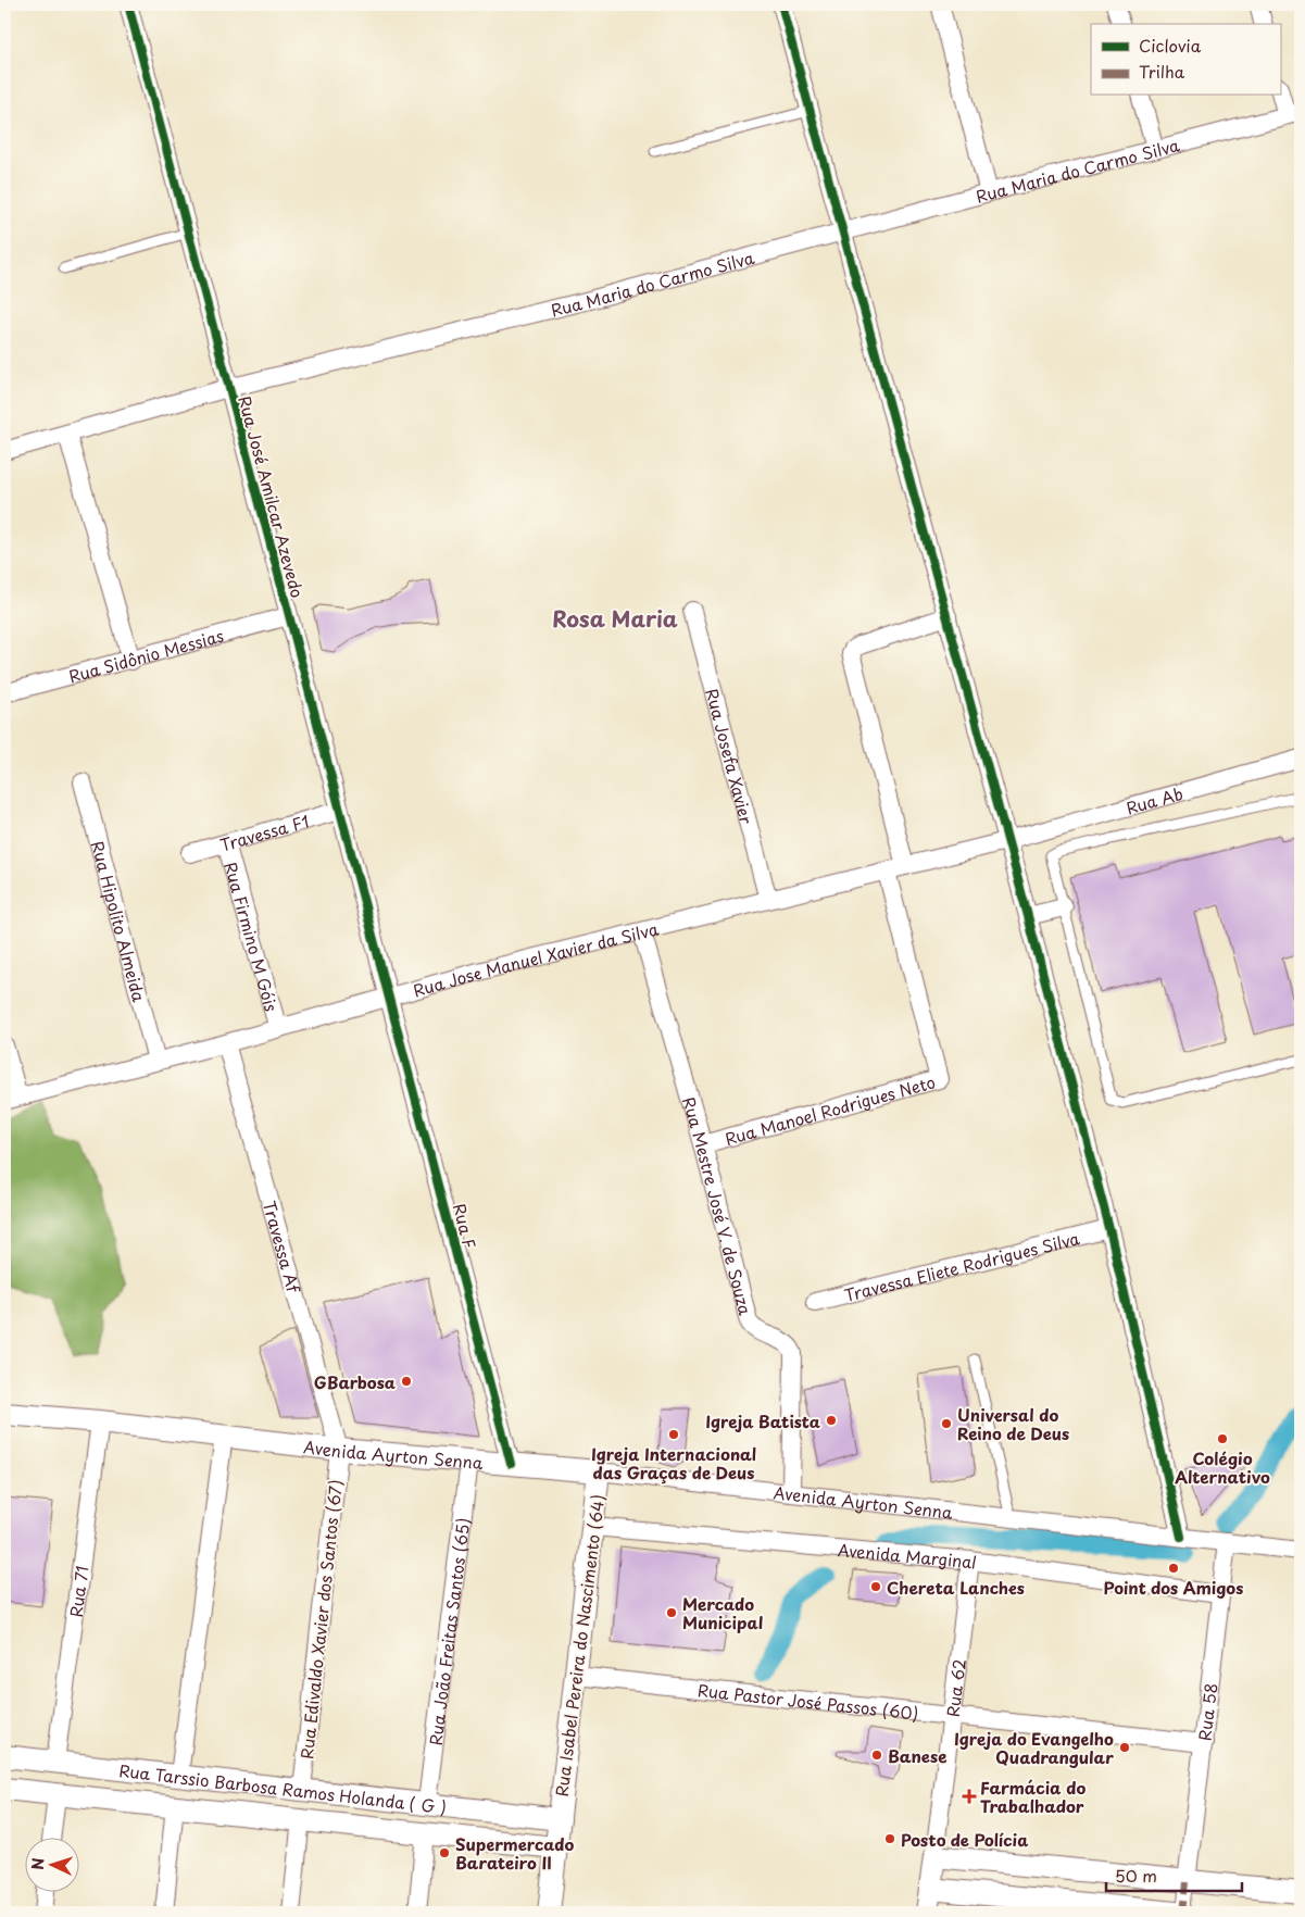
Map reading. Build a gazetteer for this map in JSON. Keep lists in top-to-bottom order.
{
  "streets": {
    "street": [
      "Rua Maria do Carmo Silva",
      "Rua José Amilcar Azevedo",
      "Rua Sidônio Messias",
      "Rua Josefa Xavier",
      "Rua Ab",
      "Travessa F1",
      "Rua Hipolito Almeida",
      "Rua Firmino M Góis",
      "Rua Jose Manuel Xavier da Silva",
      "Rua Manoel Rodrigues Neto",
      "Rua Mestre José V. de Souza",
      "Rua F",
      "Travessa Af",
      "Travessa Eliete Rodrigues Silva",
      "Avenida Ayrton Senna",
      "Avenida Marginal",
      "Rua 71",
      "Rua Edivaldo Xavier dos Santos (67)",
      "Rua João Freitas Santos (65)",
      "Rua Isabel Pereira do Nascimento (64)",
      "Rua 62",
      "Rua Pastor José Passos (60)",
      "Rua 58",
      "Rua Tarssio Barbosa Ramos Holanda ( G )"
    ]
  },
  "crossings": [
    ["Rua Maria do Carmo Silva", "Rua José Amilcar Azevedo"],
    ["Rua José Amilcar Azevedo", "Rua Sidônio Messias"],
    ["Rua José Amilcar Azevedo", "Travessa F1"],
    ["Rua José Amilcar Azevedo", "Rua Jose Manuel Xavier da Silva"],
    ["Rua José Amilcar Azevedo", "Rua F"],
    ["Rua Josefa Xavier", "Rua Jose Manuel Xavier da Silva"],
    ["Rua Ab", "Rua Jose Manuel Xavier da Silva"],
    ["Travessa F1", "Rua Firmino M Góis"],
    ["Rua Hipolito Almeida", "Rua Jose Manuel Xavier da Silva"],
    ["Rua Firmino M Góis", "Rua Jose Manuel Xavier da Silva"],
    ["Rua Jose Manuel Xavier da Silva", "Rua Manoel Rodrigues Neto"],
    ["Rua Jose Manuel Xavier da Silva", "Rua Mestre José V. de Souza"],
    ["Rua Jose Manuel Xavier da Silva", "Rua F"],
    ["Rua Jose Manuel Xavier da Silva", "Travessa Af"],
    ["Rua Manoel Rodrigues Neto", "Rua Mestre José V. de Souza"],
    ["Rua Mestre José V. de Souza", "Avenida Ayrton Senna"],
    ["Rua F", "Avenida Ayrton Senna"],
    ["Travessa Af", "Avenida Ayrton Senna"],
    ["Travessa Af", "Rua Edivaldo Xavier dos Santos (67)"],
    ["Avenida Ayrton Senna", "Rua 71"],
    ["Avenida Ayrton Senna", "Rua Edivaldo Xavier dos Santos (67)"],
    ["Avenida Ayrton Senna", "Rua João Freitas Santos (65)"],
    ["Avenida Ayrton Senna", "Rua Isabel Pereira do Nascimento (64)"],
    ["Avenida Ayrton Senna", "Rua 58"],
    ["Avenida Marginal", "Rua Isabel Pereira do Nascimento (64)"],
    ["Avenida Marginal", "Rua 62"],
    ["Avenida Marginal", "Rua 58"],
    ["Rua 71", "Rua Tarssio Barbosa Ramos Holanda ( G )"],
    ["Rua Edivaldo Xavier dos Santos (67)", "Rua Tarssio Barbosa Ramos Holanda ( G )"],
    ["Rua João Freitas Santos (65)", "Rua Tarssio Barbosa Ramos Holanda ( G )"],
    ["Rua Isabel Pereira do Nascimento (64)", "Rua Pastor José Passos (60)"],
    ["Rua Isabel Pereira do Nascimento (64)", "Rua Tarssio Barbosa Ramos Holanda ( G )"],
    ["Rua 62", "Rua Pastor José Passos (60)"],
    ["Rua Pastor José Passos (60)", "Rua 58"]
  ],
  "districts": ["Rosa Maria"],
  "places": {
    "other": [
      "GBarbosa",
      "Igreja Batista",
      "Universal do Reino de Deus",
      "Igreja Internacional das Graças de Deus",
      "Colégio Alternativo",
      "Point dos Amigos",
      "Chereta Lanches",
      "Mercado Municipal",
      "Igreja do Evangelho Quadrangular",
      "Banese",
      "Posto de Polícia",
      "Supermercado Barateiro II"
    ],
    "health": ["Farmácia do Trabalhador"]
  },
  "legend": ["Ciclovia", "Trilha"],
  "scale_bar": "50 m",
  "north": "left"
}
